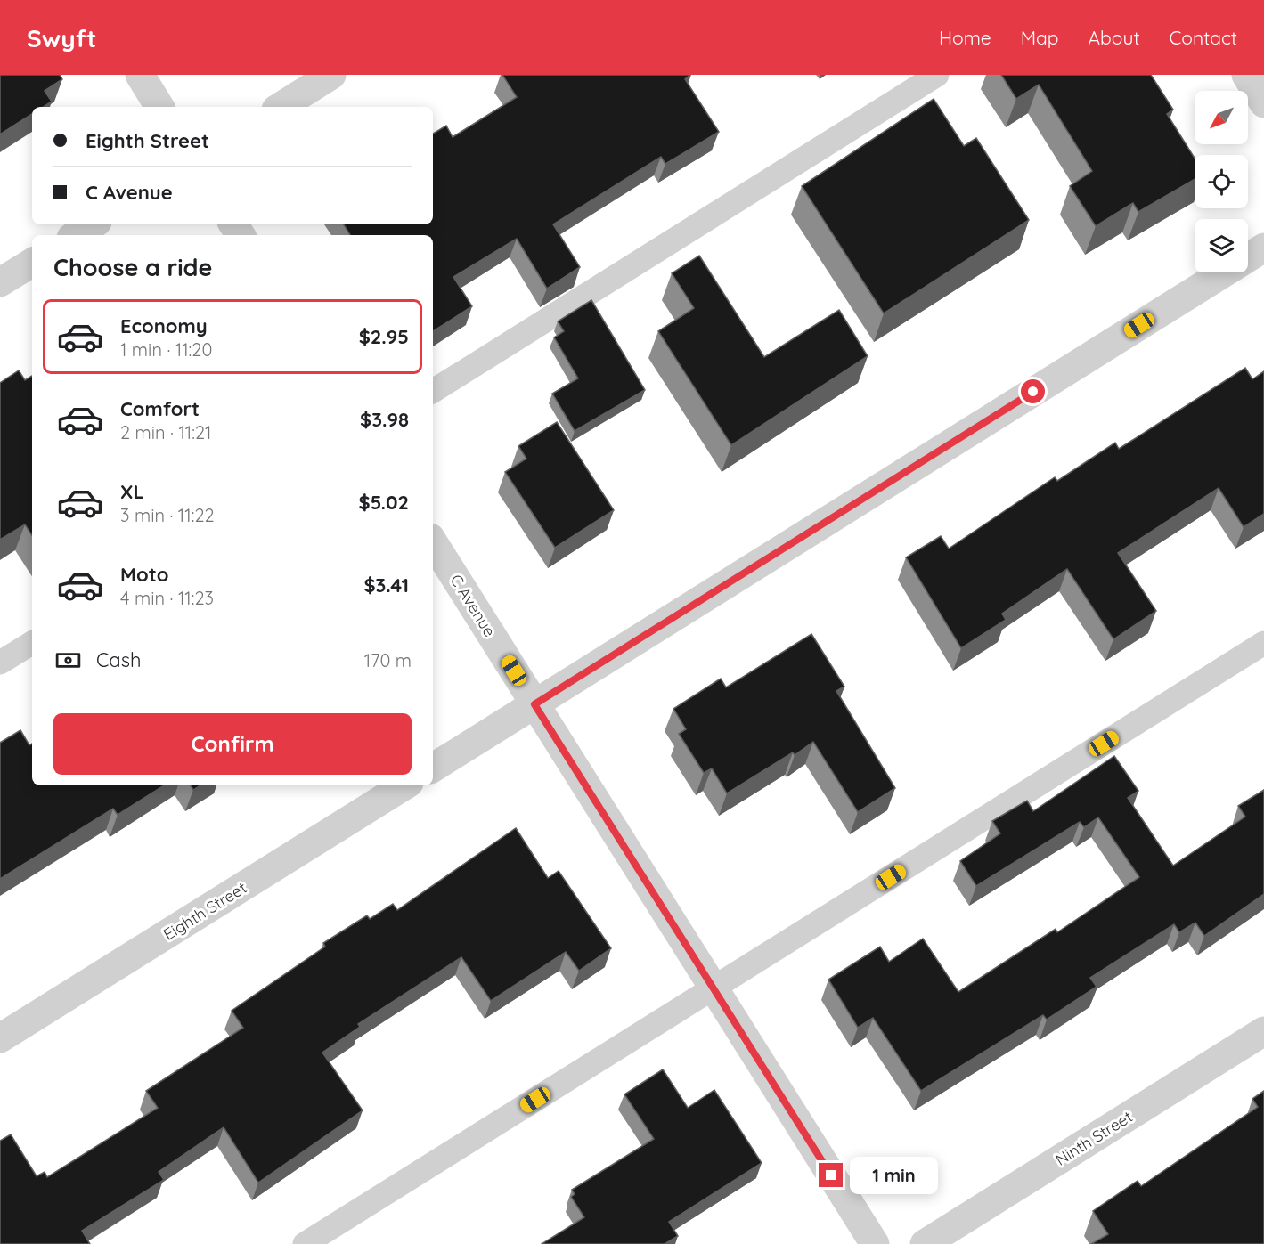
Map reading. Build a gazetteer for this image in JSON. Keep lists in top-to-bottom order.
{
  "streets": {
    "street": ["C Avenue", "Eighth Street", "Ninth Street"]
  },
  "north": "bottom left",
  "page": {
    "header": "Swyft",
    "nav": [
      "Home",
      "Map",
      "About",
      "Contact"
    ],
    "banner": ["Eighth Street", "C Avenue"],
    "heading": "Choose a ride",
    "list": [
      {
        "name": "Economy",
        "note": "1 min · 11:20",
        "value": "$2.95"
      },
      {
        "name": "Comfort",
        "note": "2 min · 11:21",
        "value": "$3.98"
      },
      {
        "name": "XL",
        "note": "3 min · 11:22",
        "value": "$5.02"
      },
      {
        "name": "Moto",
        "note": "4 min · 11:23",
        "value": "$3.41"
      }
    ],
    "pay": ["Cash", "170 m"],
    "buttons": "Confirm",
    "bubble": "1 min"
  }
}
